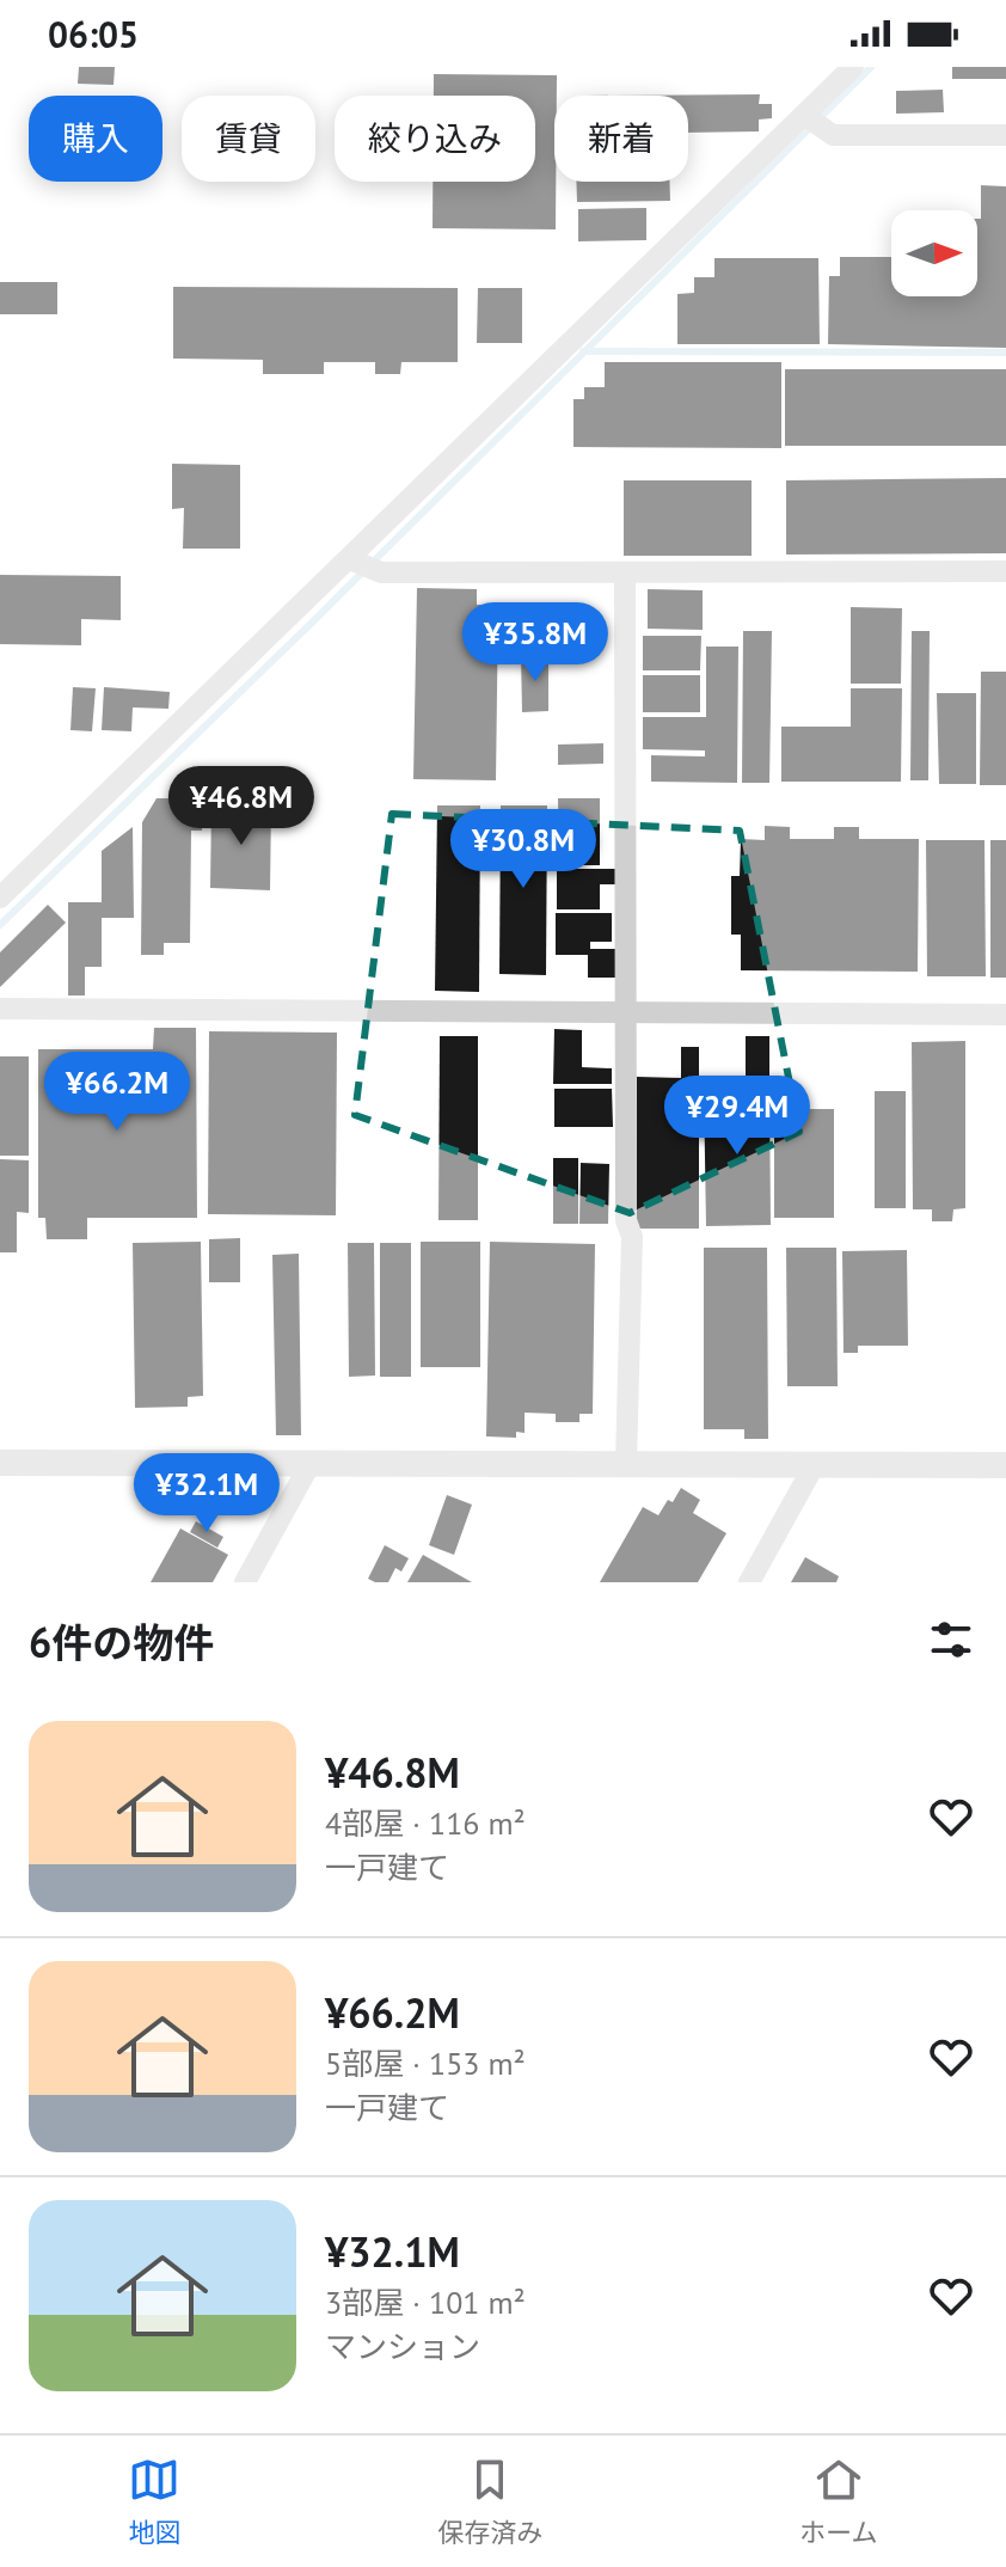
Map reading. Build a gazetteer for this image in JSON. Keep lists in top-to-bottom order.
{
  "north": "right",
  "page": {
    "status": "06:05",
    "chip": [
      "購入",
      "賃貸",
      "絞り込み",
      "新着"
    ],
    "price": [
      "¥35.8M",
      "¥46.8M",
      "¥30.8M",
      "¥66.2M",
      "¥29.4M",
      "¥32.1M"
    ],
    "heading": "6件の物件",
    "list": [
      {
        "name": "¥46.8M",
        "note": "4部屋 · 116 m² · 一戸建て"
      },
      {
        "name": "¥66.2M",
        "note": "5部屋 · 153 m² · 一戸建て"
      },
      {
        "name": "¥32.1M",
        "note": "3部屋 · 101 m² · マンション"
      }
    ],
    "tabs": ["地図", "保存済み", "ホーム"]
  }
}
